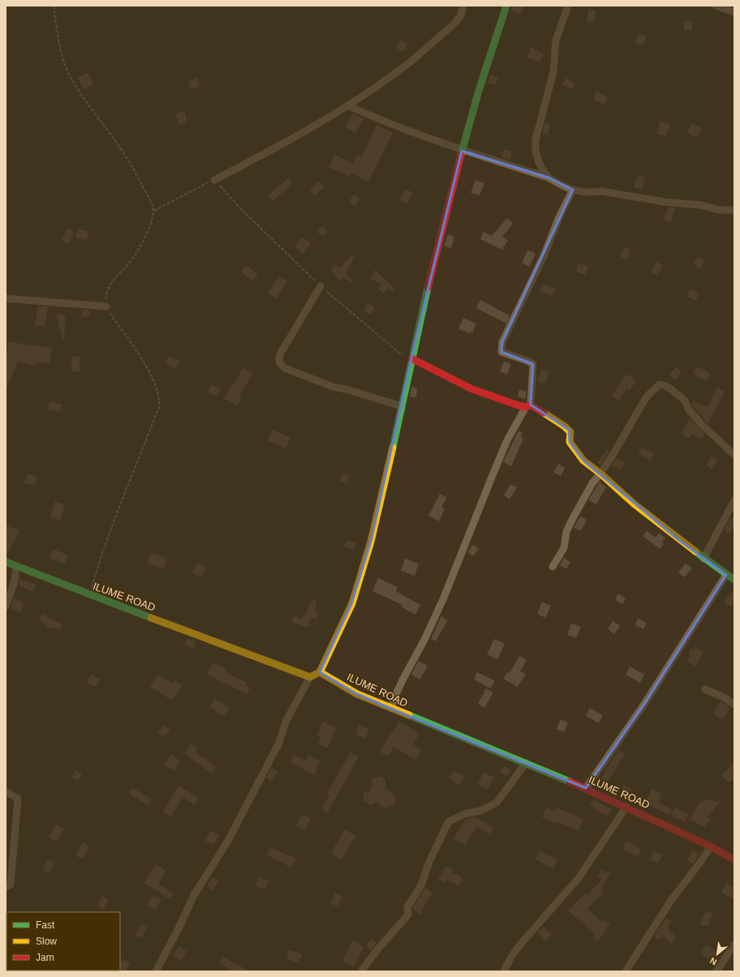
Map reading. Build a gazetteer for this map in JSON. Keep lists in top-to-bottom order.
{
  "streets": {
    "street": ["ILUME ROAD"]
  },
  "legend": ["Fast", "Slow", "Jam"],
  "north": "bottom left"
}
